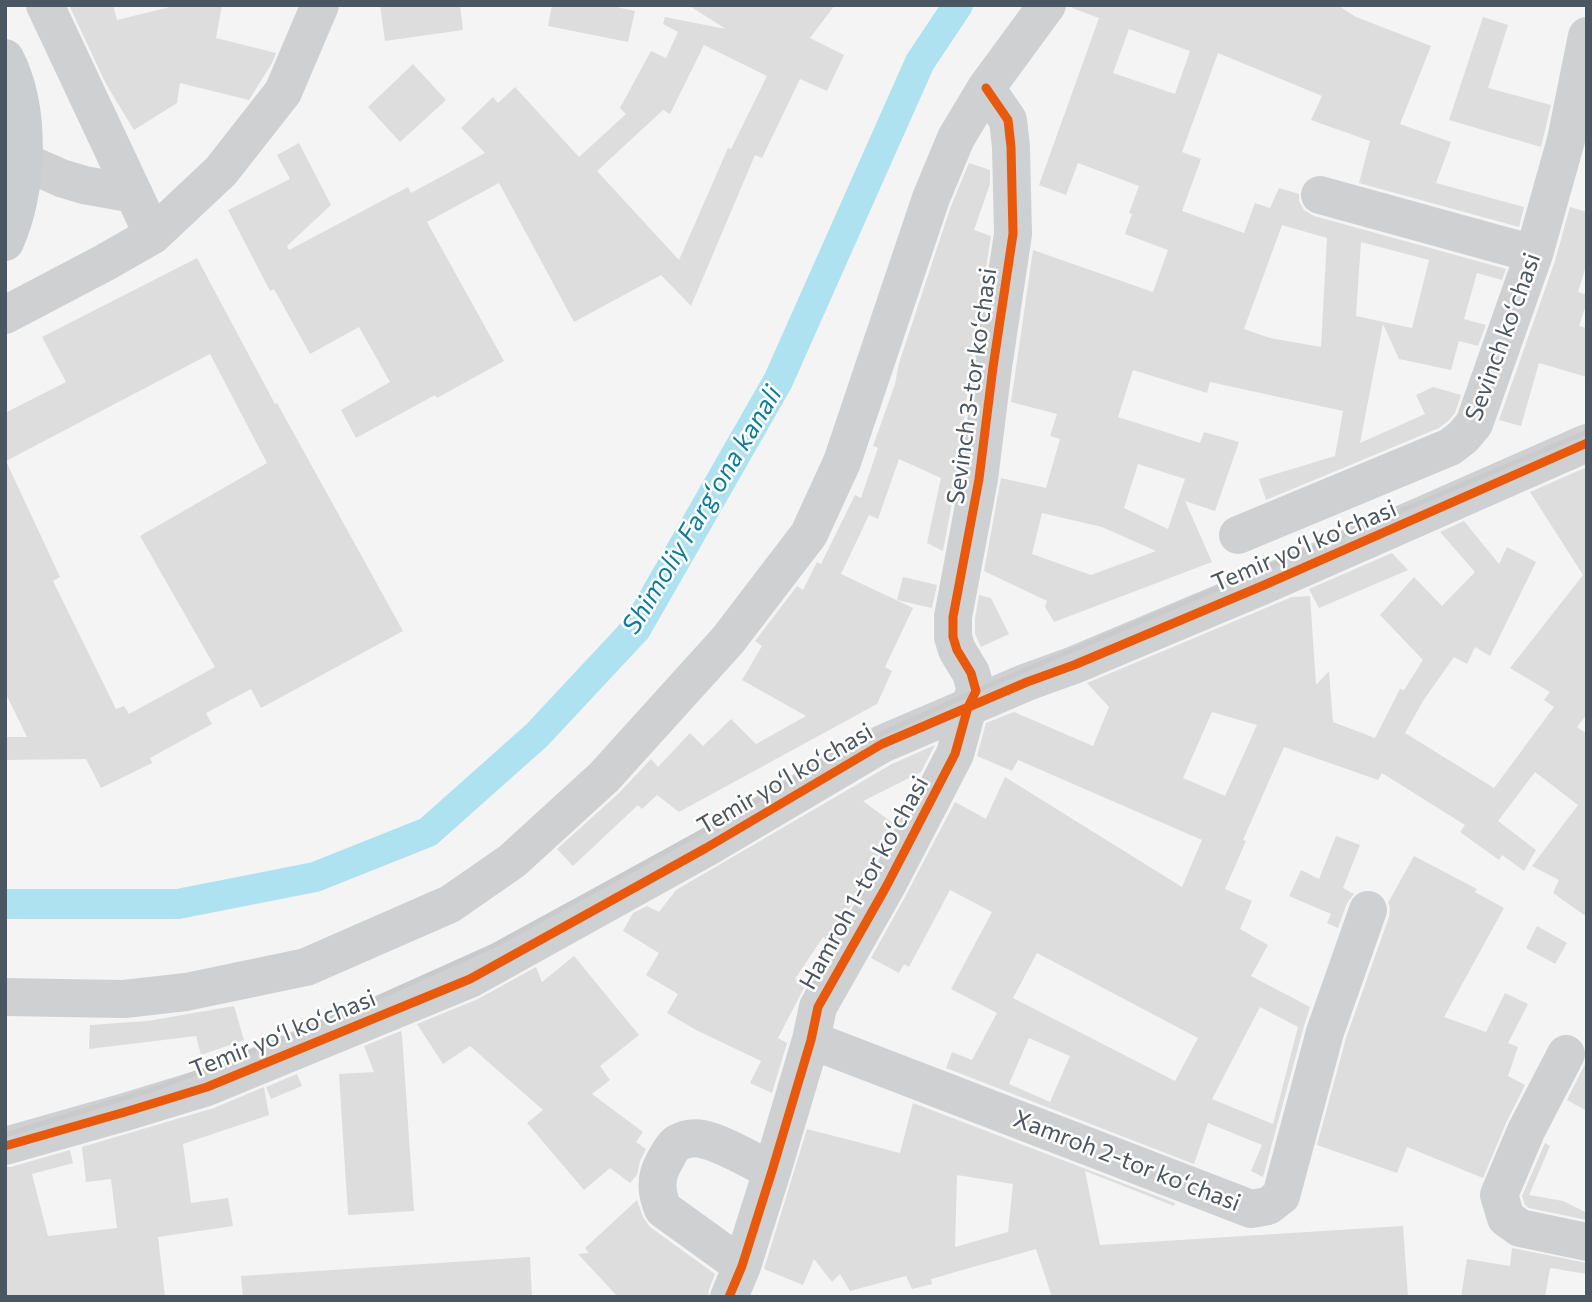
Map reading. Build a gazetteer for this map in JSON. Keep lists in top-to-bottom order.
{
  "streets": {
    "street": [
      "Sevinch koʻchasi",
      "Sevinch 3-tor koʻchasi",
      "Temir yoʻl koʻchasi",
      "Hamroh 1-tor koʻchasi",
      "Xamroh 2-tor koʻchasi"
    ]
  },
  "crossings": [
    ["Sevinch 3-tor koʻchasi", "Temir yoʻl koʻchasi"],
    ["Sevinch 3-tor koʻchasi", "Hamroh 1-tor koʻchasi"],
    ["Temir yoʻl koʻchasi", "Hamroh 1-tor koʻchasi"],
    ["Hamroh 1-tor koʻchasi", "Xamroh 2-tor koʻchasi"]
  ],
  "water": ["Shimoliy Fargʻona kanali"]
}
